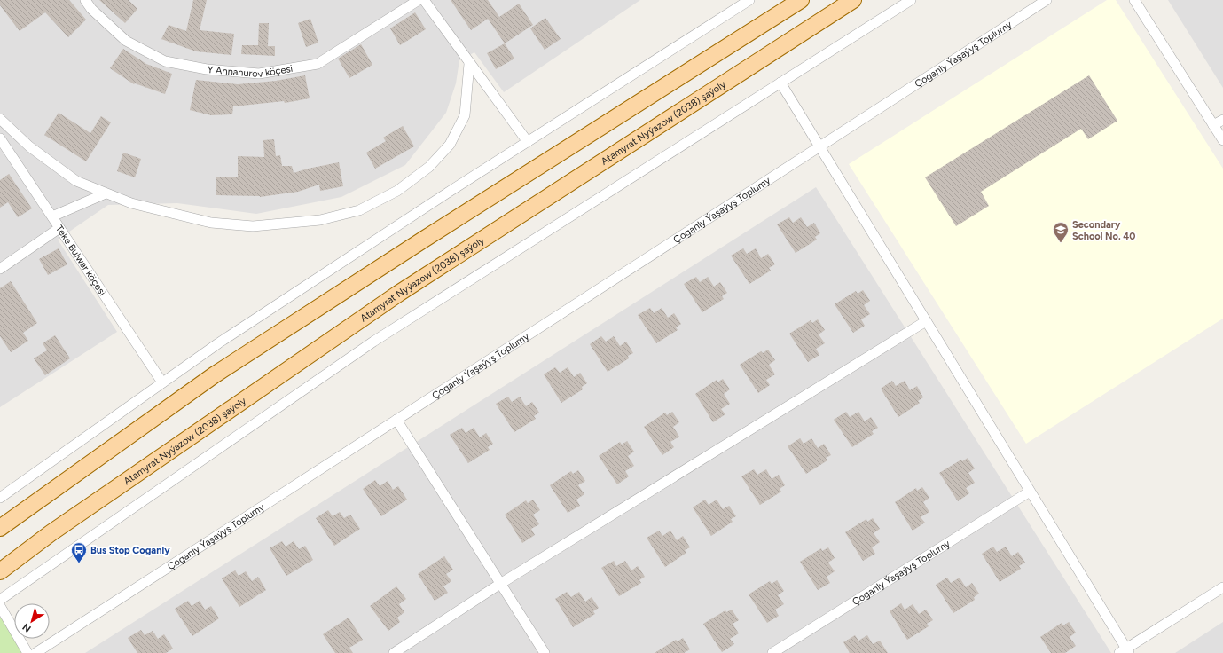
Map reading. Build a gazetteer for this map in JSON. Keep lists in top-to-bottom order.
{
  "streets": {
    "main road": ["Atamyrat Nyýazow (2038) şaýoly"],
    "street": ["Çoganly Ýaşaýyş Toplumy", "Y Annanurov köçesi", "Teke Bulwar köçesi"]
  },
  "places": {
    "school or university": ["Secondary School No. 40"],
    "bus stop": ["Bus Stop Coganly"]
  },
  "north": "bottom left"
}
